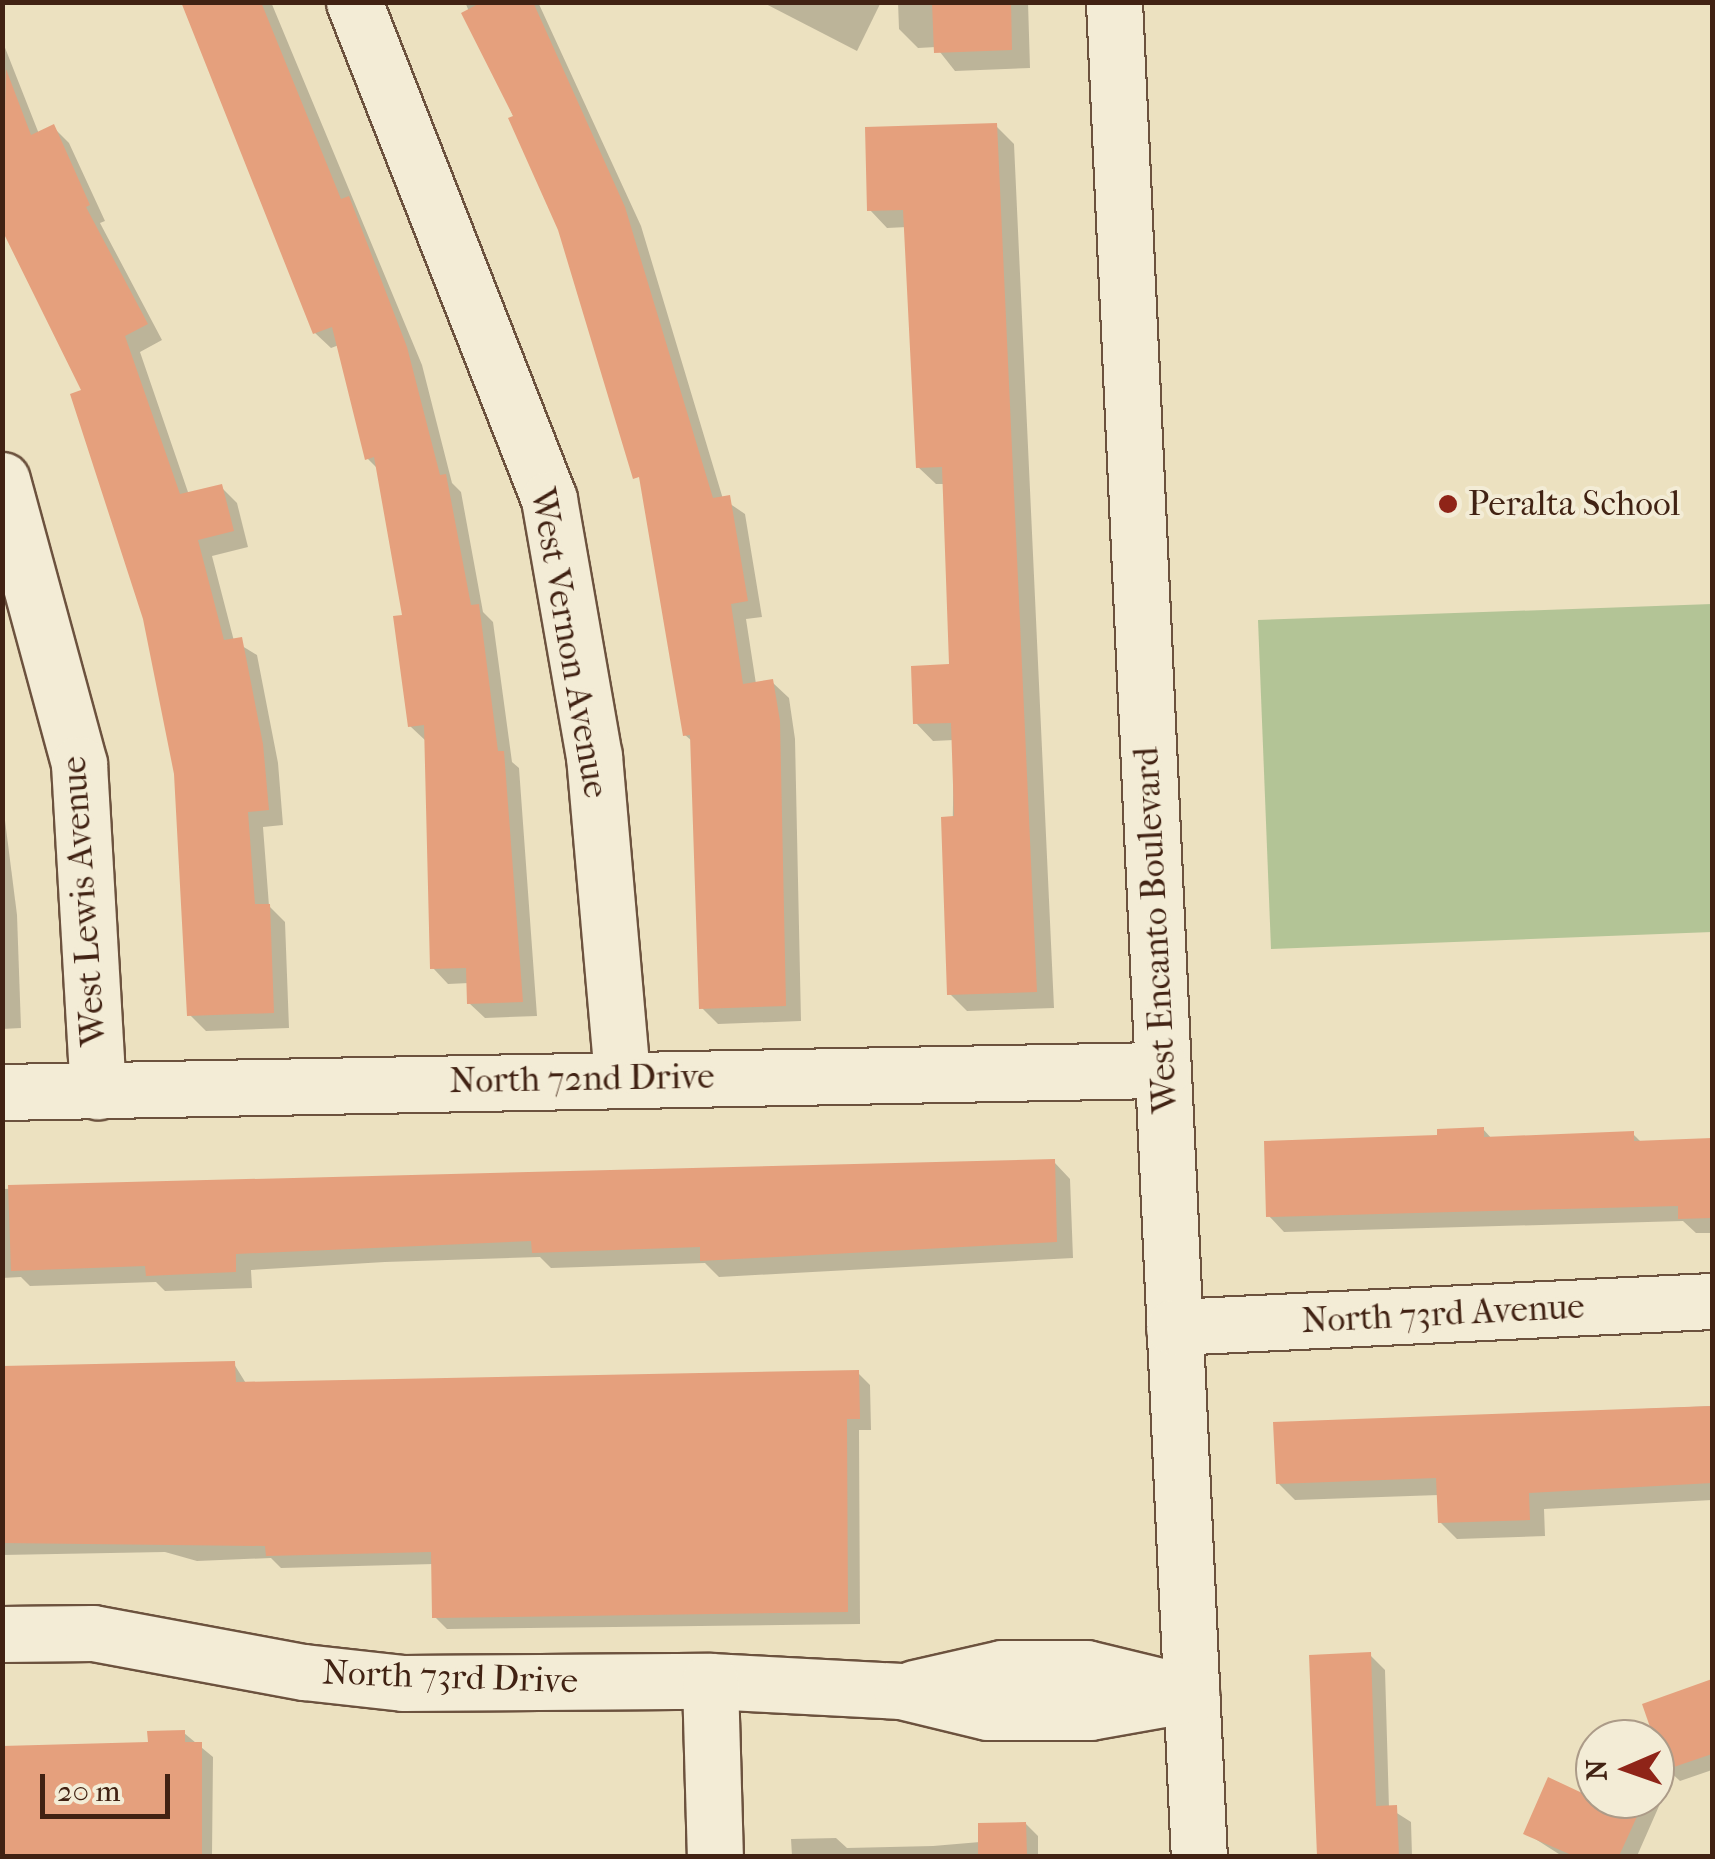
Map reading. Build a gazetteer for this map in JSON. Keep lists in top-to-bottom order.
{
  "streets": {
    "street": [
      "West Vernon Avenue",
      "West Lewis Avenue",
      "West Encanto Boulevard",
      "North 72nd Drive",
      "North 73rd Avenue",
      "North 73rd Drive"
    ]
  },
  "crossings": [
    ["West Vernon Avenue", "North 72nd Drive"],
    ["West Lewis Avenue", "North 72nd Drive"],
    ["West Encanto Boulevard", "North 72nd Drive"],
    ["West Encanto Boulevard", "North 73rd Avenue"],
    ["West Encanto Boulevard", "North 73rd Drive"]
  ],
  "places": ["Peralta School"],
  "scale_bar": "20 m",
  "north": "left"
}
